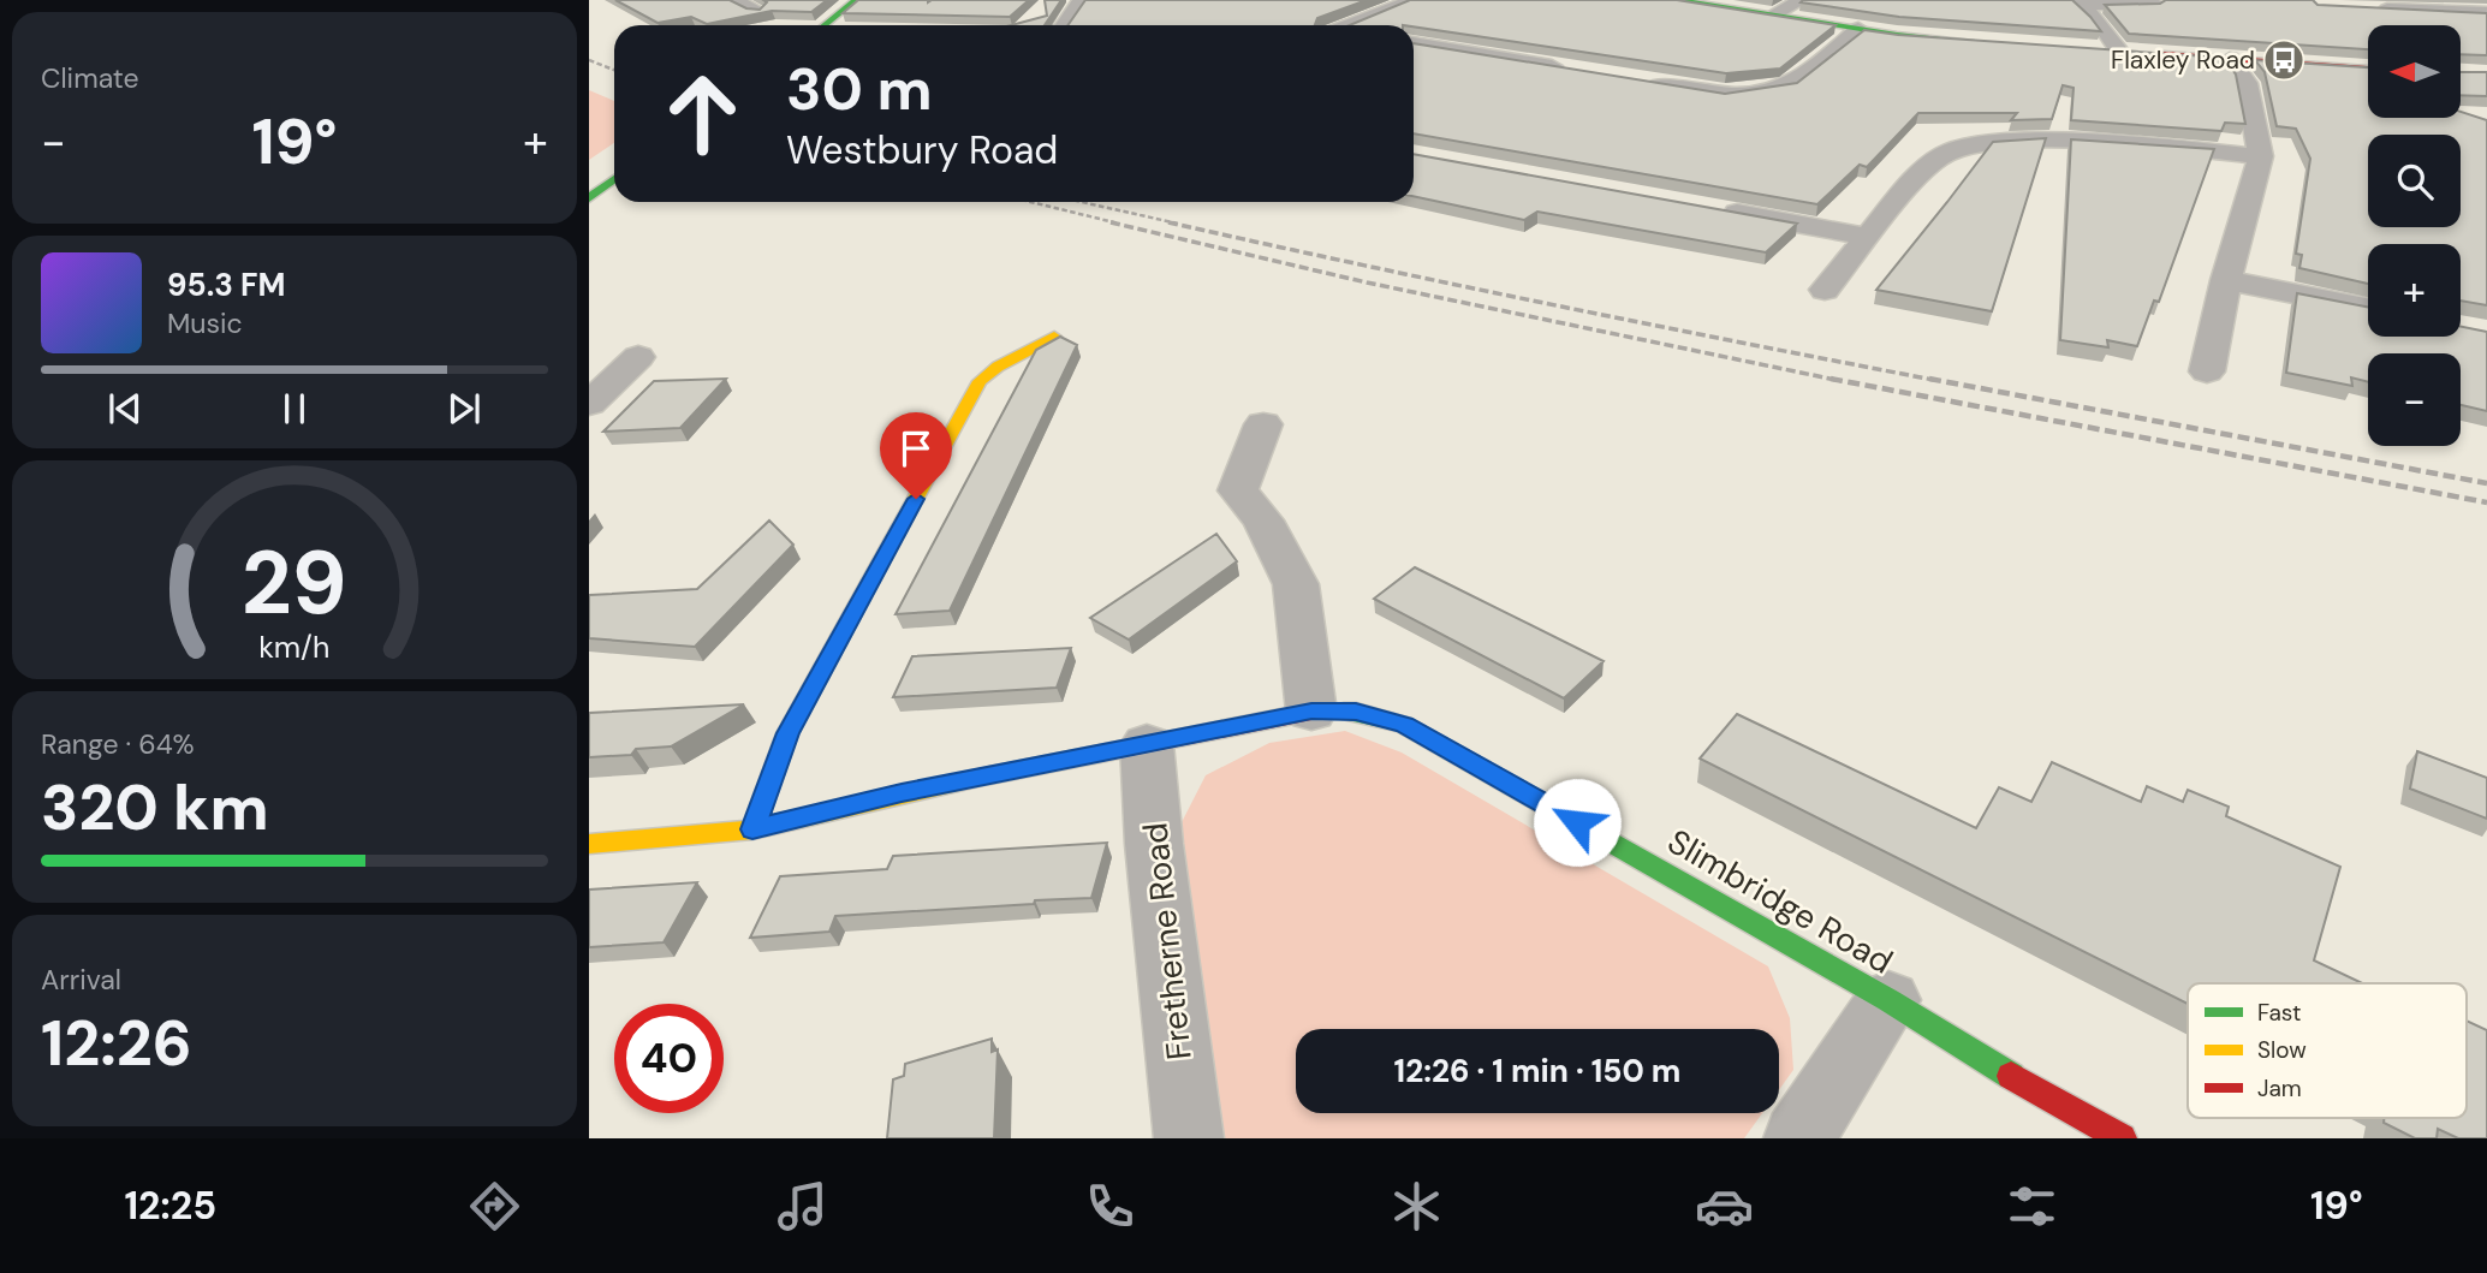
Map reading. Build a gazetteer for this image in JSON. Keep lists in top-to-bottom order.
{
  "streets": {
    "main road": ["Slimbridge Road"],
    "street": ["Fretherne Road"]
  },
  "places": {
    "bus stop": ["Flaxley Road"]
  },
  "legend": ["Fast", "Slow", "Jam"],
  "north": "left",
  "page": {
    "tile": [
      "Climate",
      ["Range · 64%", "320 km"],
      ["Arrival", "12:26"]
    ],
    "map_buttons": ["+", "−"],
    "turn": ["30 m", "Westbury Road"],
    "heat": ["−", "19°", "+"],
    "song": ["95.3 FM", "Music"],
    "limit": "40",
    "trip": "12:26 · 1 min · 150 m",
    "tabs": ["12:25", "19°"],
    "gauge": ["29", "km/h"]
  }
}
